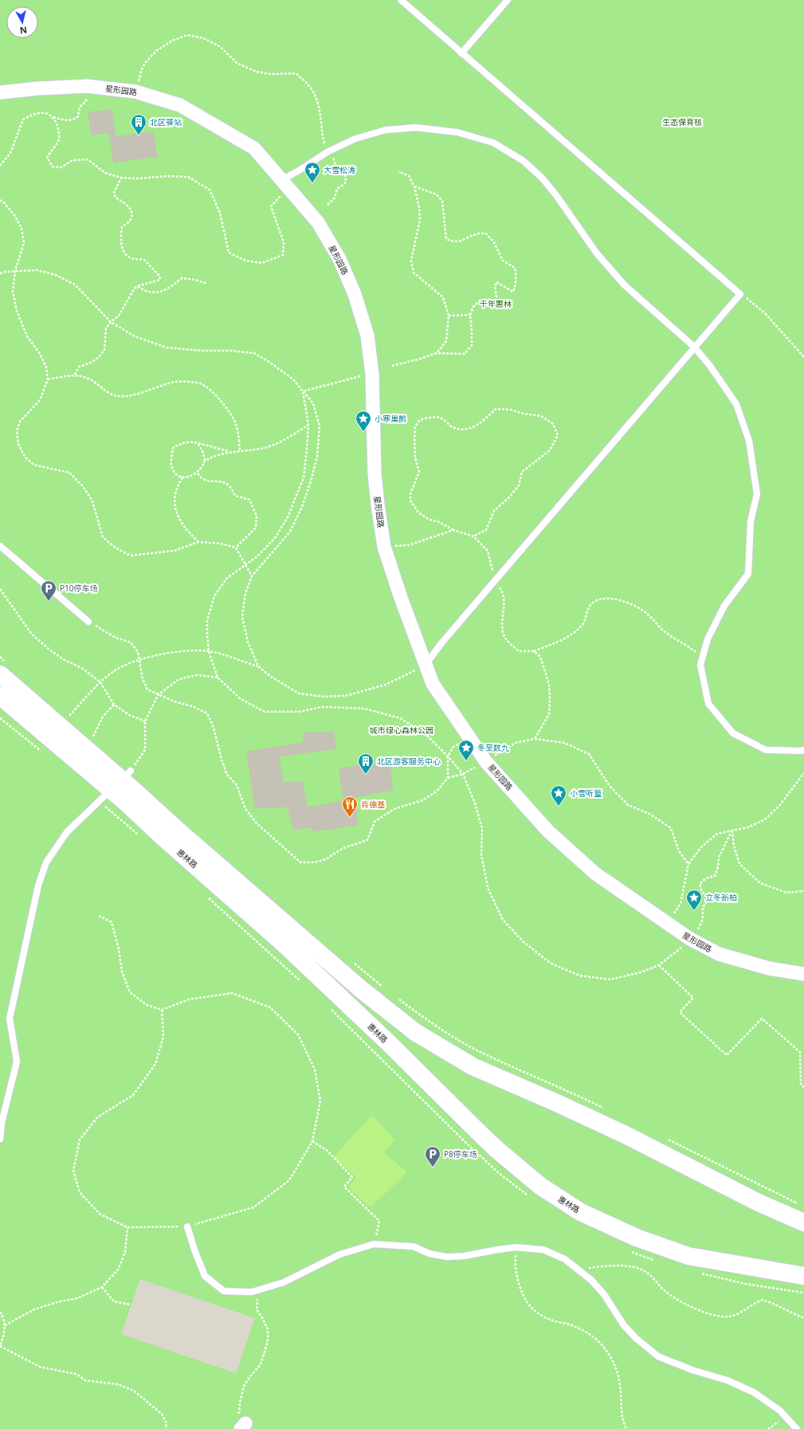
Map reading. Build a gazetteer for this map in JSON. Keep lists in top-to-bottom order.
{
  "streets": {
    "main road": ["惠林路"],
    "street": ["星形园路"]
  },
  "parks": ["生态保育核", "千年惠林", "城市绿心森林公园"],
  "places": {
    "building": ["北区驿站", "北区游客服务中心"],
    "place": [
      "大雪松涛",
      "小寒巢鹊",
      "冬至数九",
      "小雪听篁",
      "立冬新柏"
    ],
    "parking": ["P10停车场", "P8停车场"],
    "restaurant": ["肯德基"]
  },
  "north": "bottom"
}
